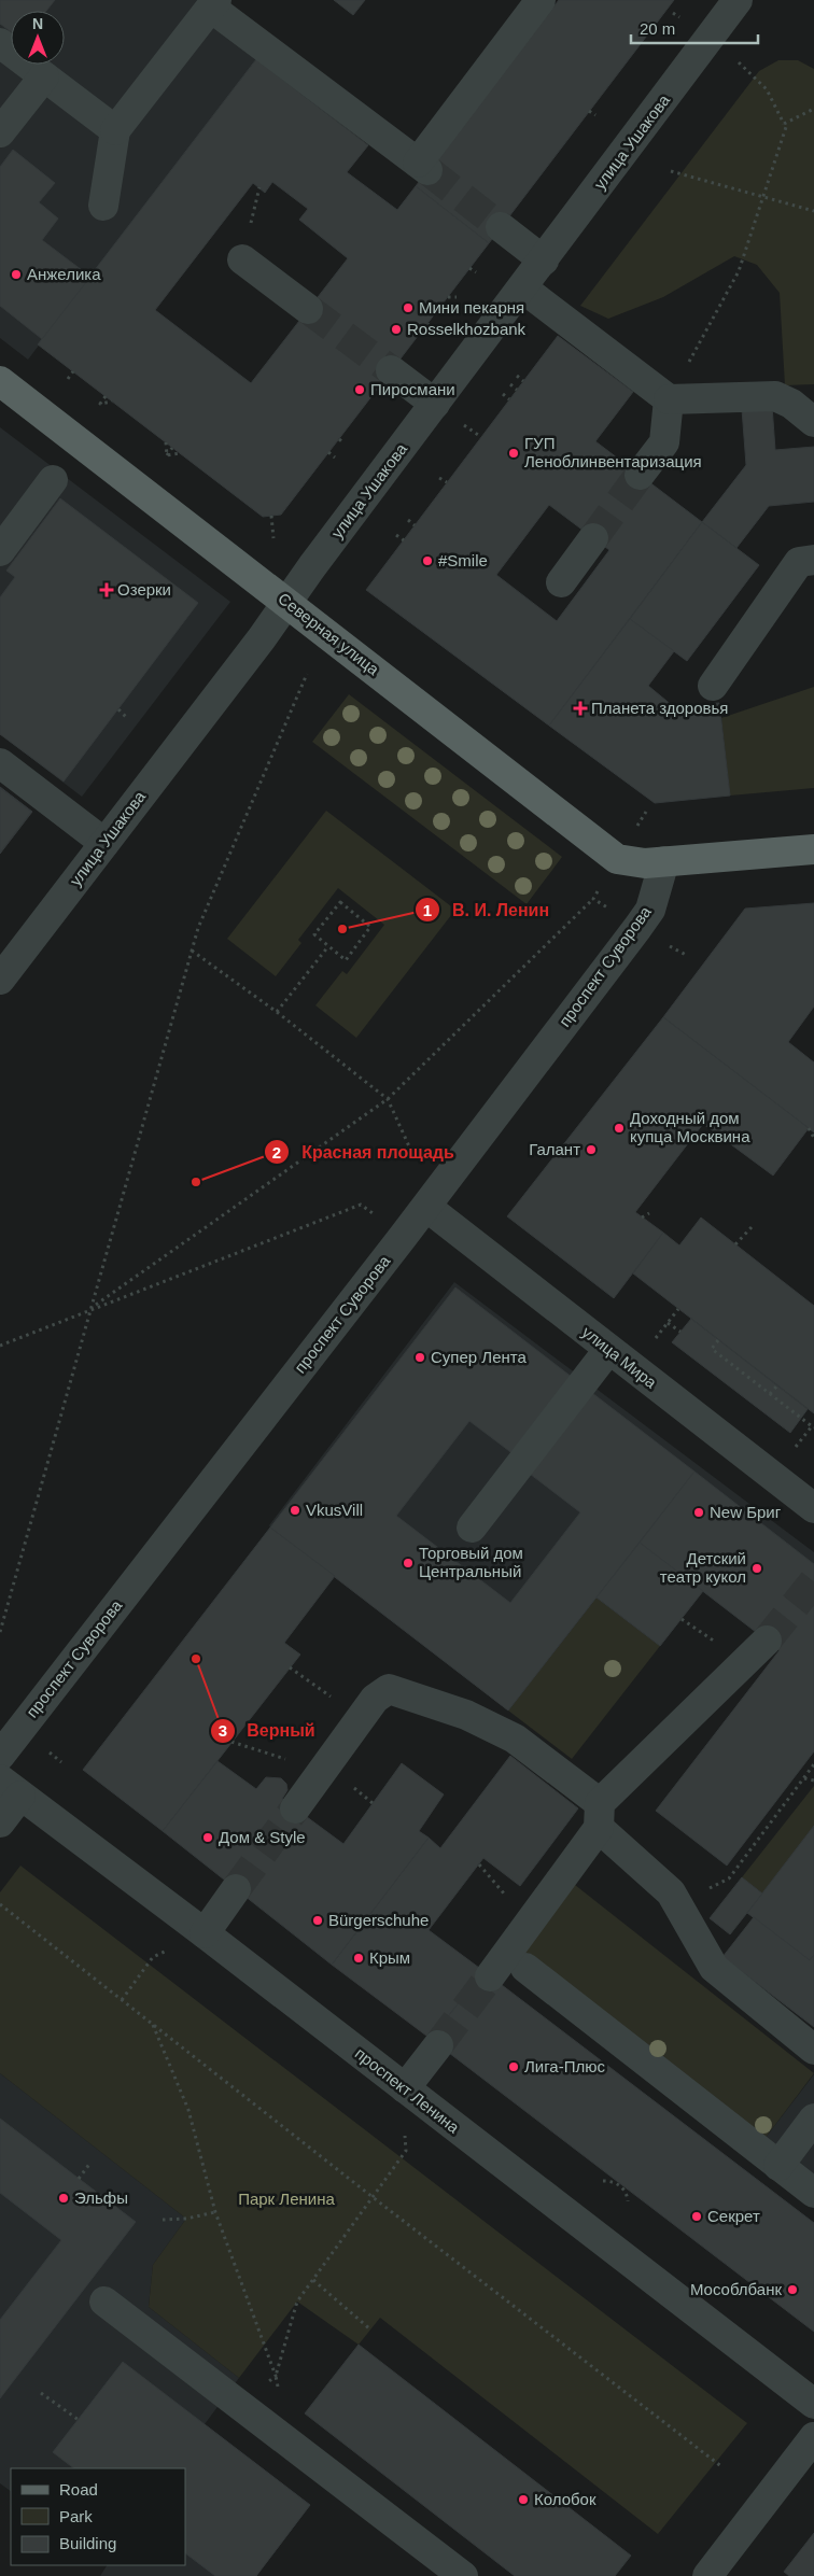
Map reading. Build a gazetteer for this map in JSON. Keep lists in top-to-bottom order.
{
  "streets": {
    "main road": ["Северная улица"],
    "street": [
      "улица Ушакова",
      "проспект Суворова",
      "улица Мира",
      "проспект Ленина"
    ]
  },
  "crossings": [
    ["улица Ушакова", "Северная улица"],
    ["Северная улица", "проспект Суворова"],
    ["проспект Суворова", "улица Мира"]
  ],
  "parks": ["Парк Ленина"],
  "places": {
    "other": [
      "Анжелика",
      "Мини пекарня",
      "Rosselkhozbank",
      "Пиросмани",
      "ГУП Леноблинвентаризация",
      "#Smile",
      "В. И. Ленин",
      "Доходный дом купца Москвина",
      "Галант",
      "Красная площадь",
      "Супер Лента",
      "VkusVill",
      "New Бриг",
      "Торговый дом Центральный",
      "Детский театр кукол",
      "Верный",
      "Дом & Style",
      "Bürgerschuhe",
      "Крым",
      "Лига-Плюс",
      "Эльфы",
      "Секрет",
      "Мособлбанк",
      "Колобок"
    ],
    "health": ["Озерки", "Планета здоровья"]
  },
  "legend": ["Road", "Park", "Building"],
  "scale_bar": "20 m",
  "north": "top"
}
